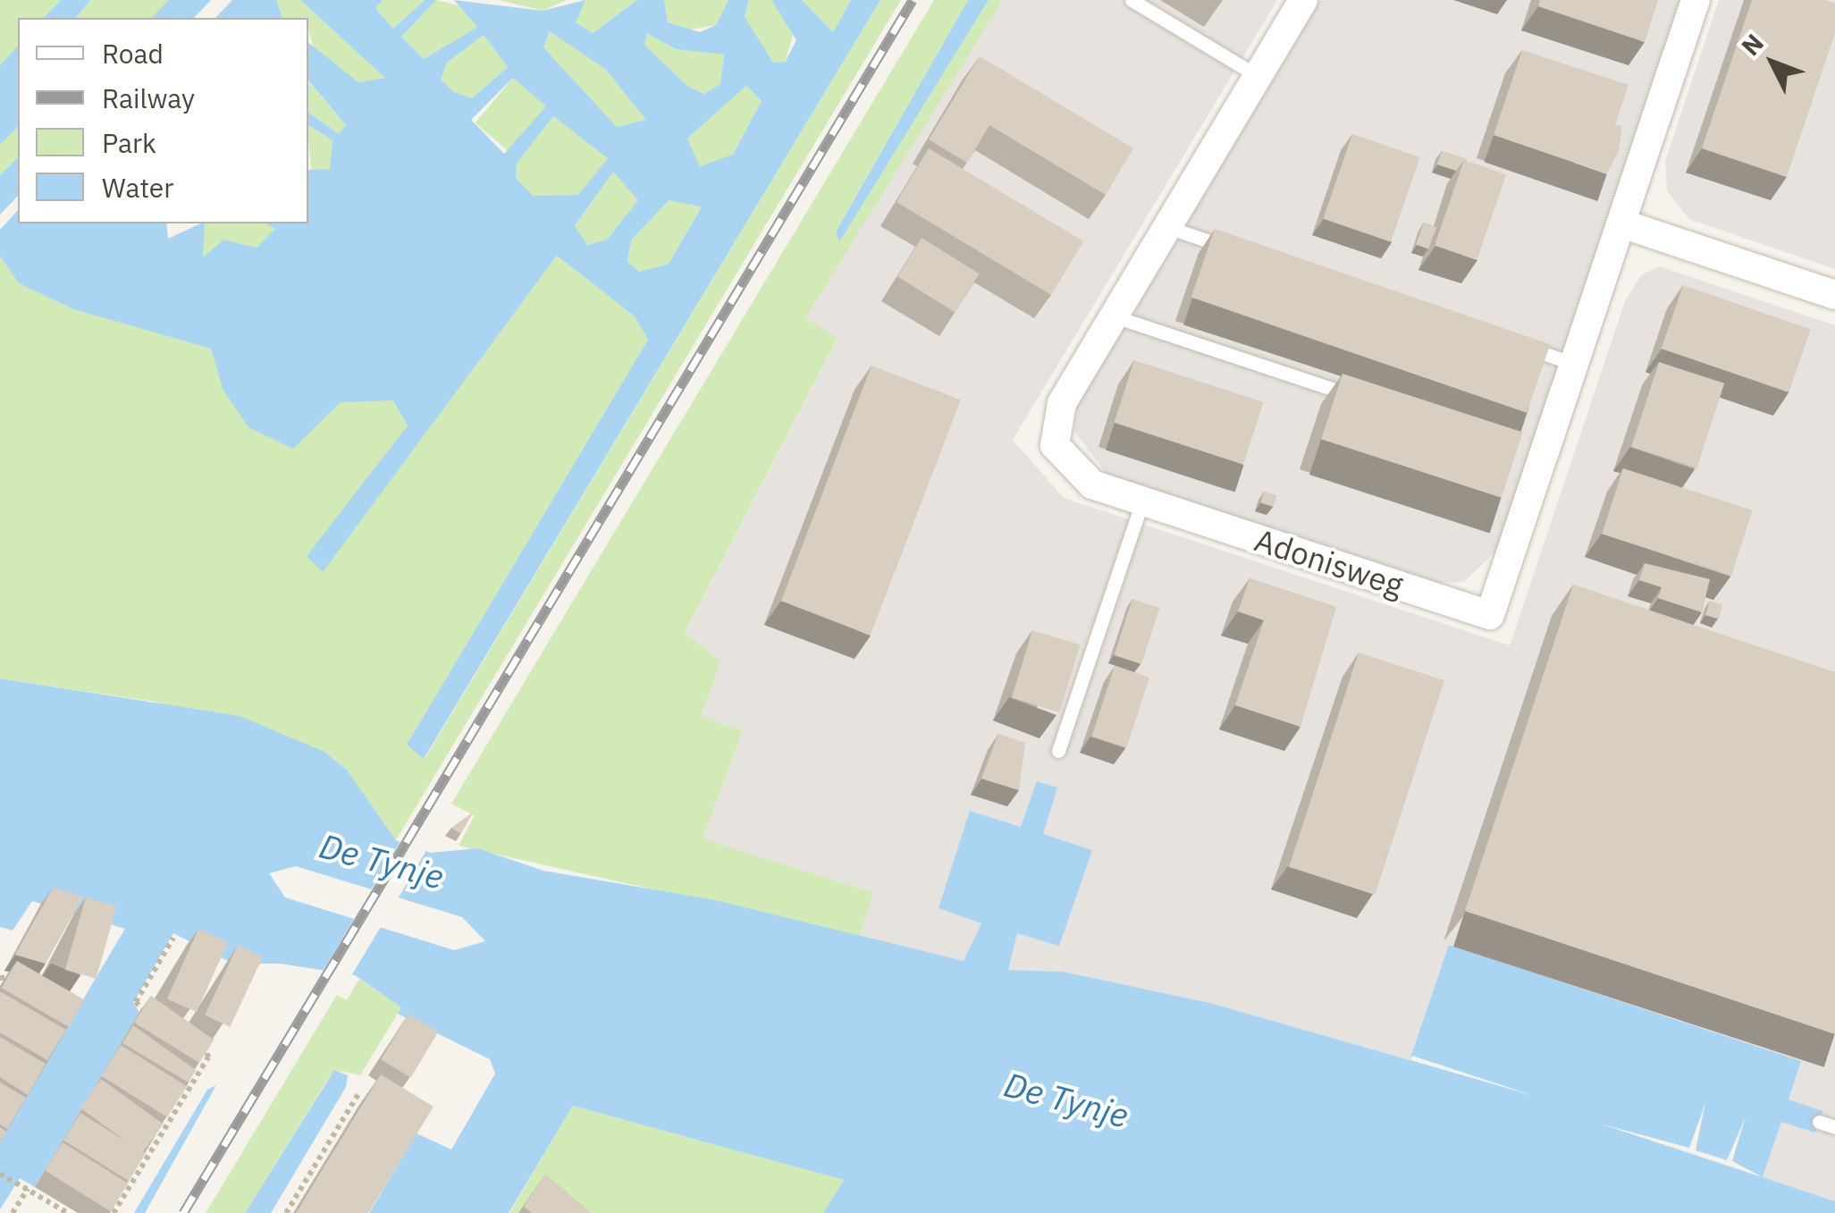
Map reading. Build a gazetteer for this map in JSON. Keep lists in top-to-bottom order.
{
  "streets": {
    "street": ["Adonisweg"]
  },
  "water": ["De Tynje"],
  "legend": [
    "Road",
    "Railway",
    "Park",
    "Water"
  ],
  "north": "top left"
}
